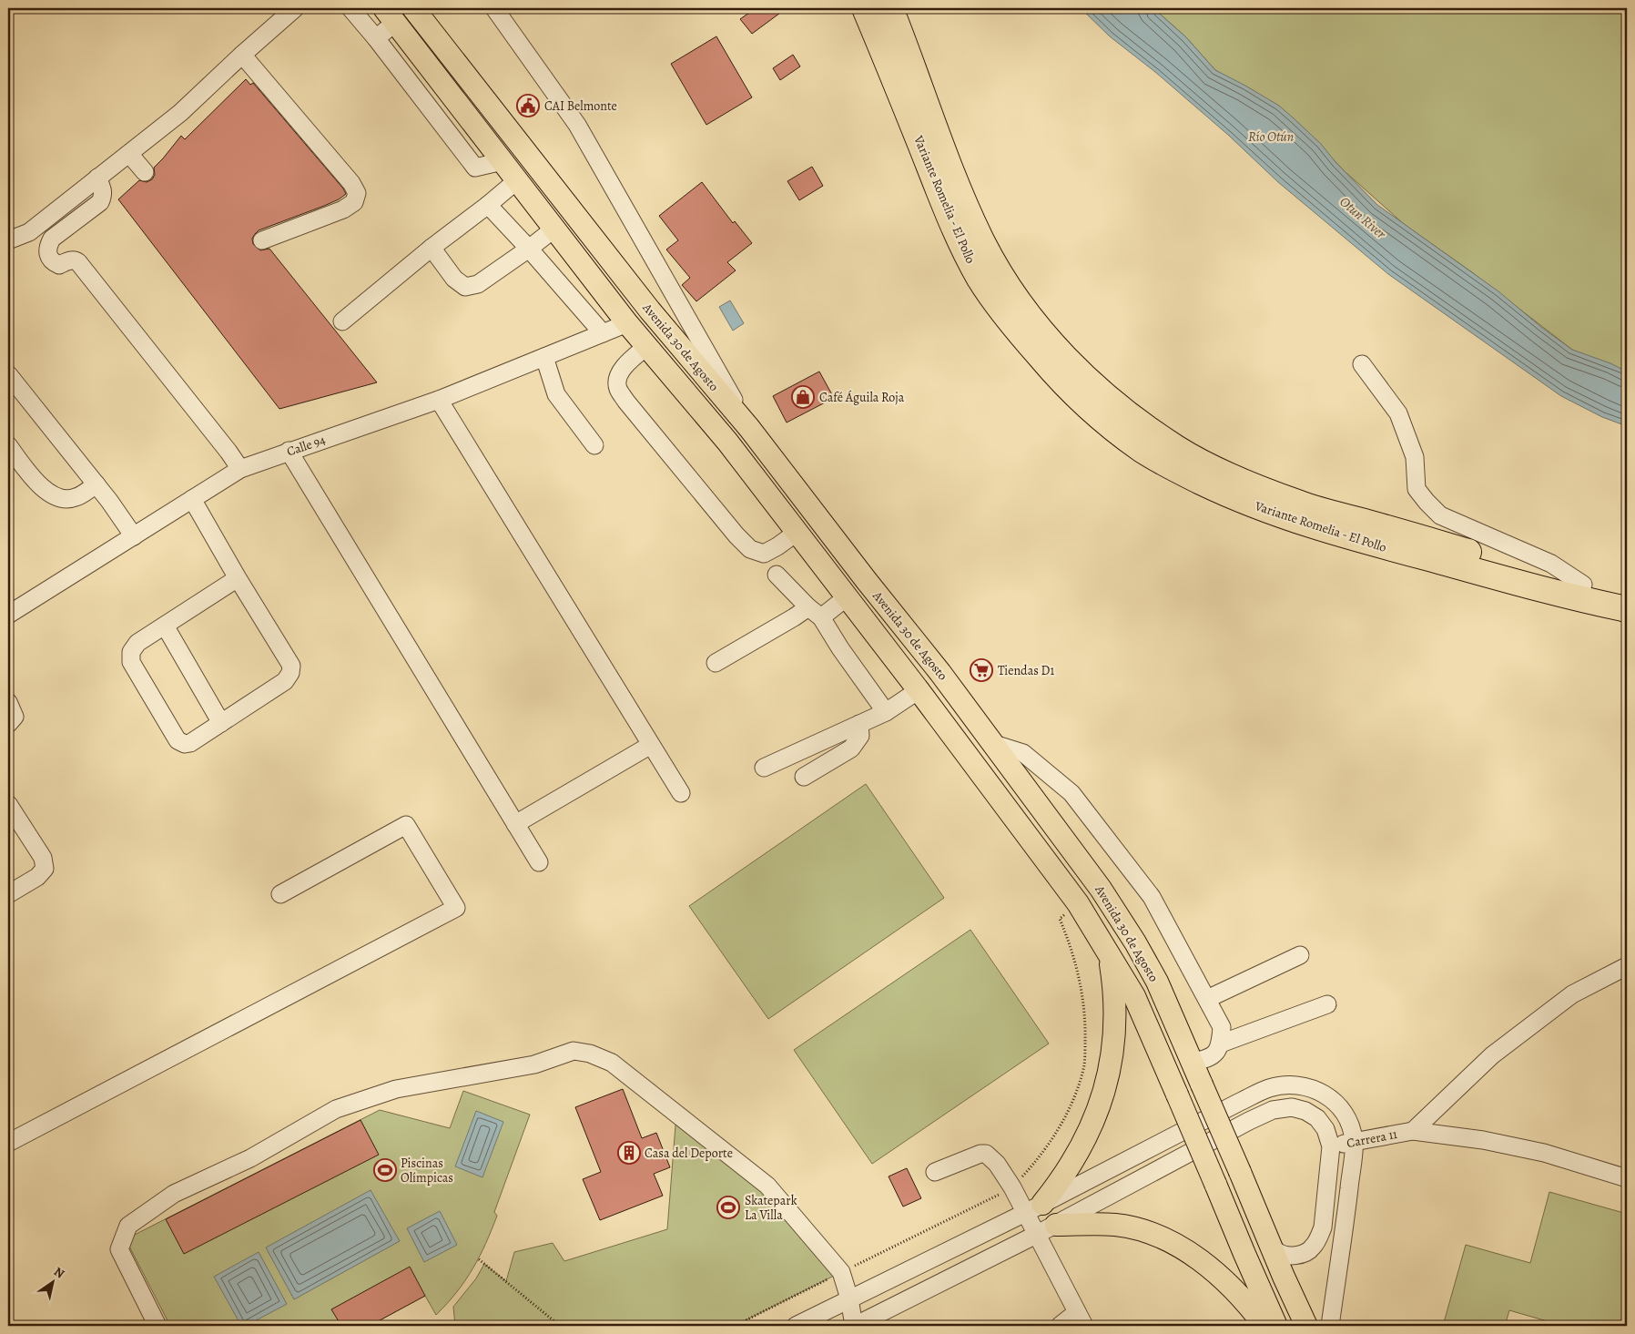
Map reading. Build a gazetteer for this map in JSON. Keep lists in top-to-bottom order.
{
  "streets": {
    "highway": ["Variante Romelia - El Pollo"],
    "main road": ["Avenida 30 de Agosto"],
    "street": ["Calle 94", "Carrera 11"]
  },
  "crossings": [
    ["Avenida 30 de Agosto", "Calle 94"]
  ],
  "water": ["Río Otún", "Otun River"],
  "places": {
    "public building": ["CAI Belmonte"],
    "shop": ["Café Águila Roja"],
    "supermarket": ["Tiendas D1"],
    "building": ["Casa del Deporte"],
    "sports": ["Piscinas Olímpicas", "Skatepark La Villa"]
  },
  "north": "top right"
}
